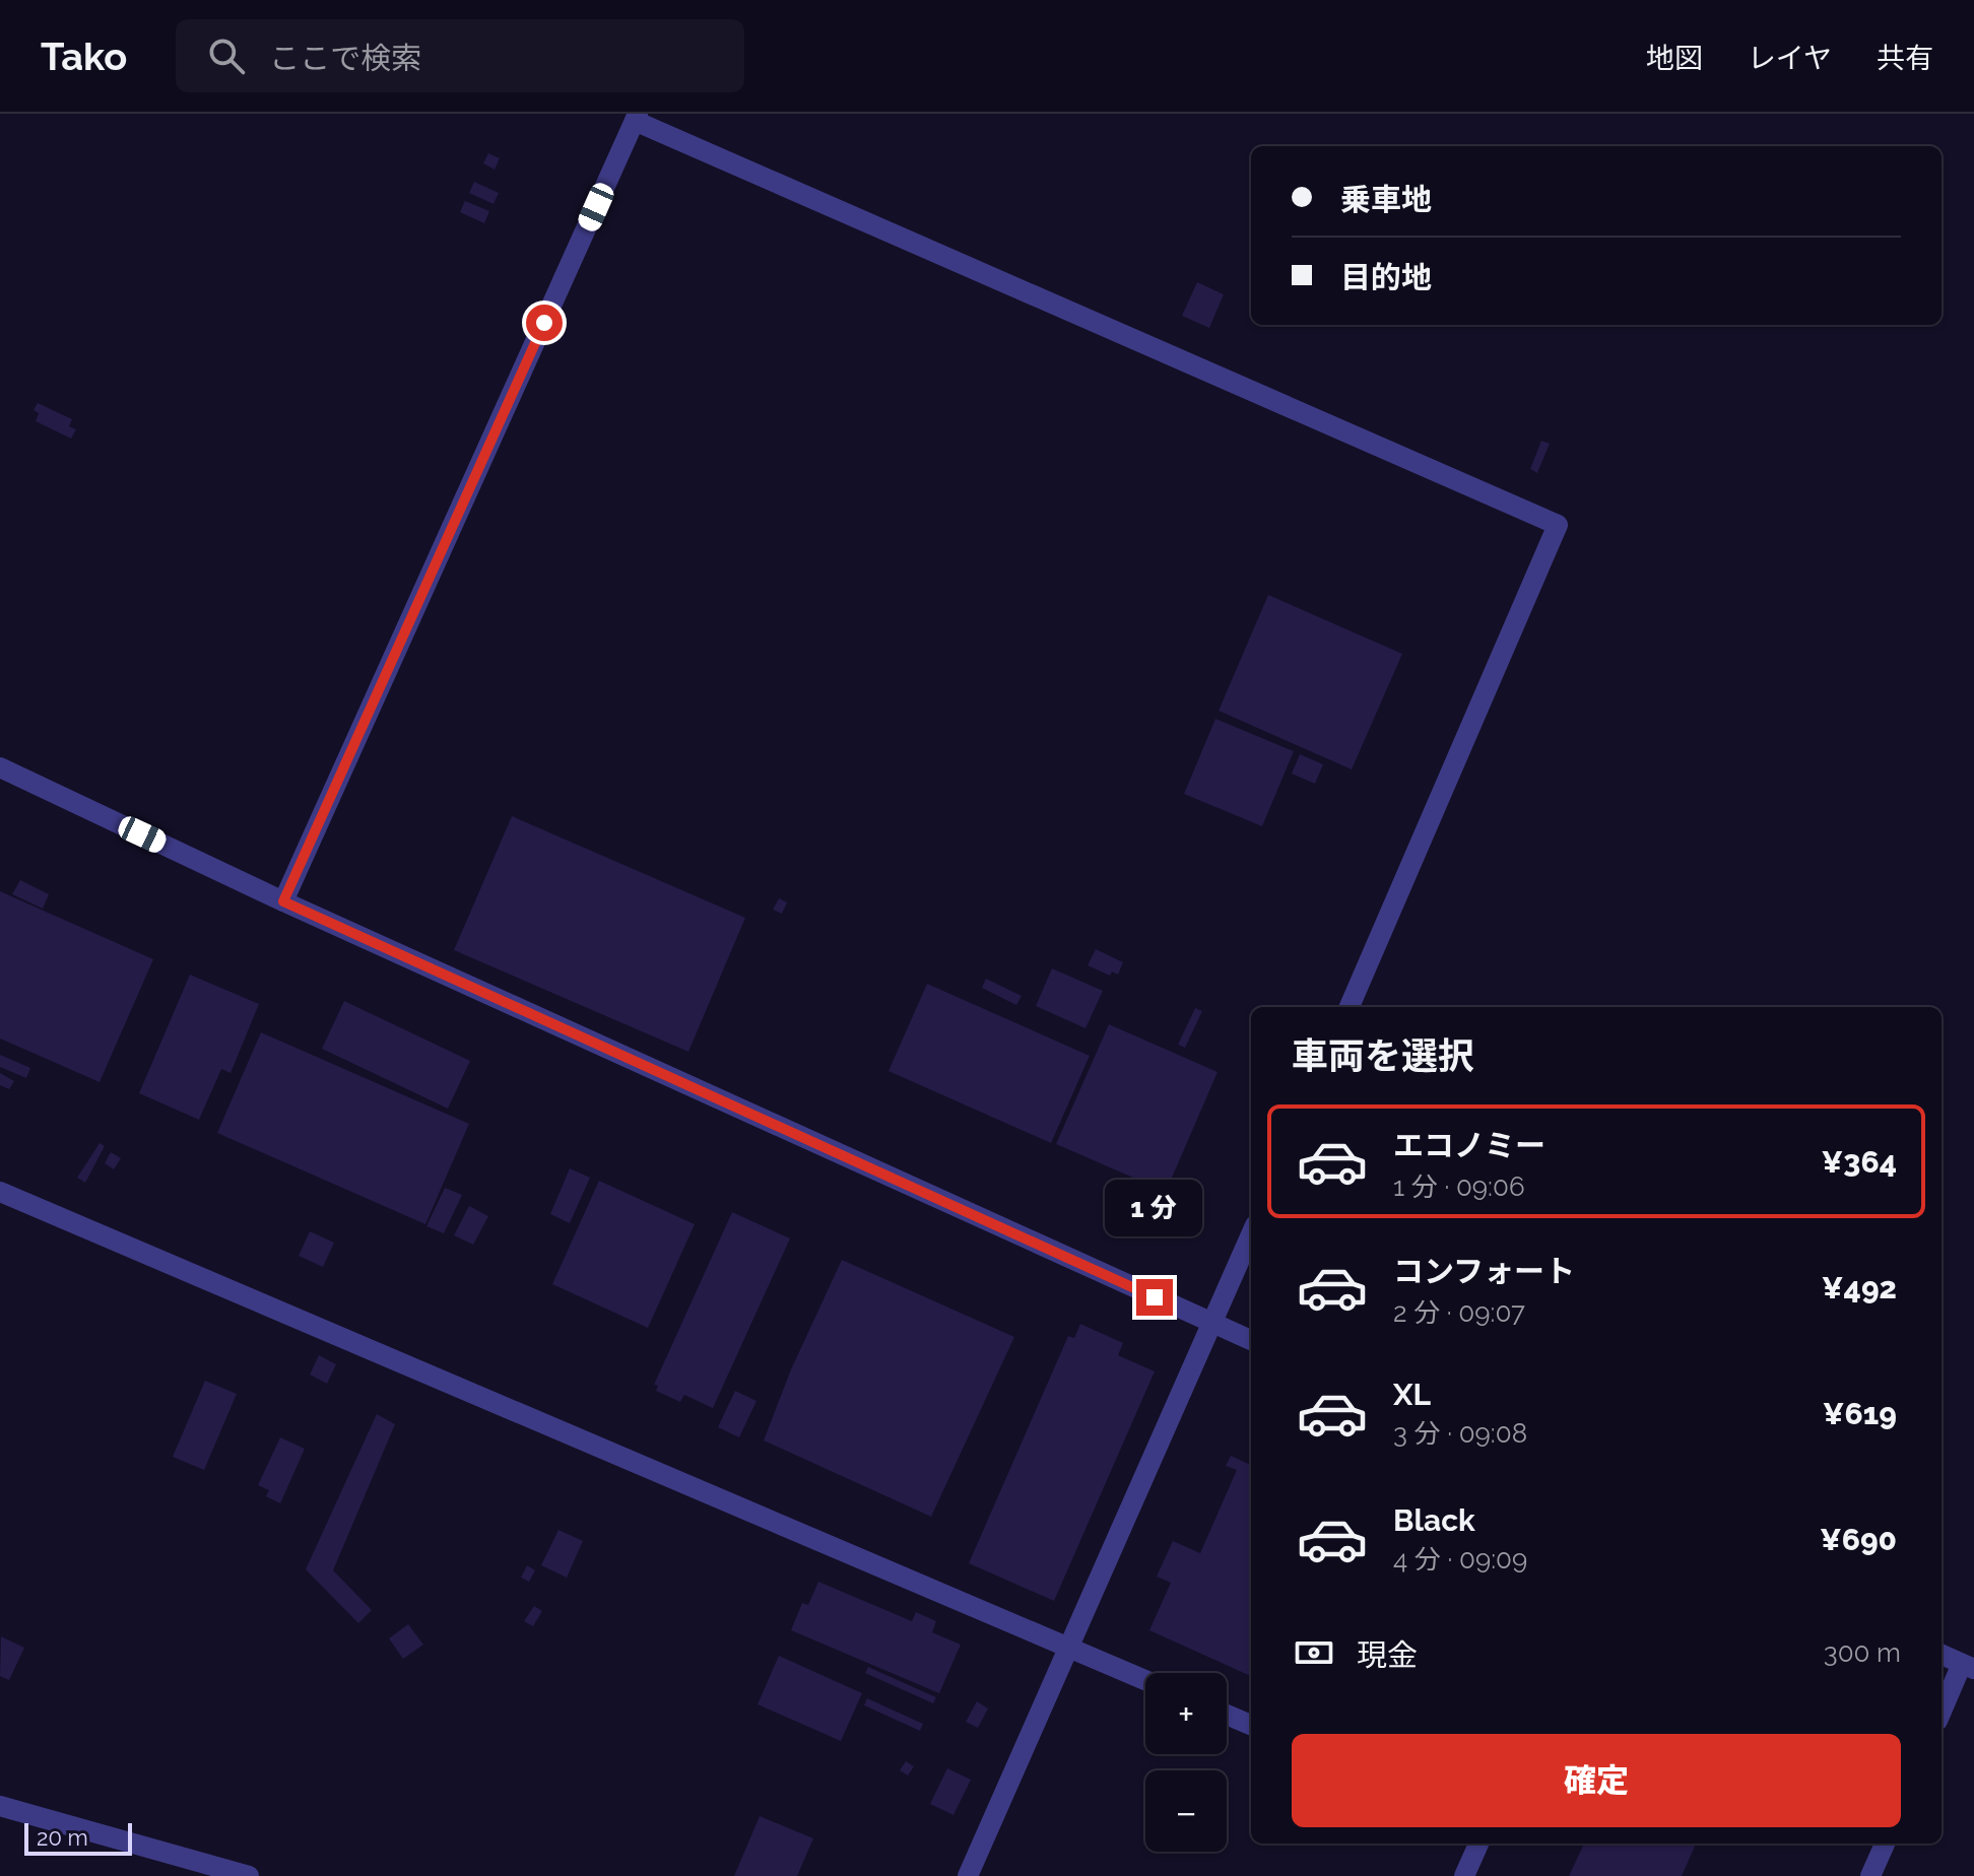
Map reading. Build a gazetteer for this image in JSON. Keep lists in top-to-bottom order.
{
  "scale_bar": "20 m",
  "page": {
    "header": "Tako",
    "search": "ここで検索",
    "nav": ["地図", "レイヤ", "共有"],
    "banner": ["乗車地", "目的地"],
    "heading": "車両を選択",
    "list": [
      {
        "name": "エコノミー",
        "note": "1 分 · 09:06",
        "value": "¥364"
      },
      {
        "name": "コンフォート",
        "note": "2 分 · 09:07",
        "value": "¥492"
      },
      {
        "name": "XL",
        "note": "3 分 · 09:08",
        "value": "¥619"
      },
      {
        "name": "Black",
        "note": "4 分 · 09:09",
        "value": "¥690"
      }
    ],
    "bubble": "1 分",
    "pay": ["現金", "300 m"],
    "map_buttons": ["+", "−"],
    "buttons": "確定",
    "scale": "20 m"
  }
}
